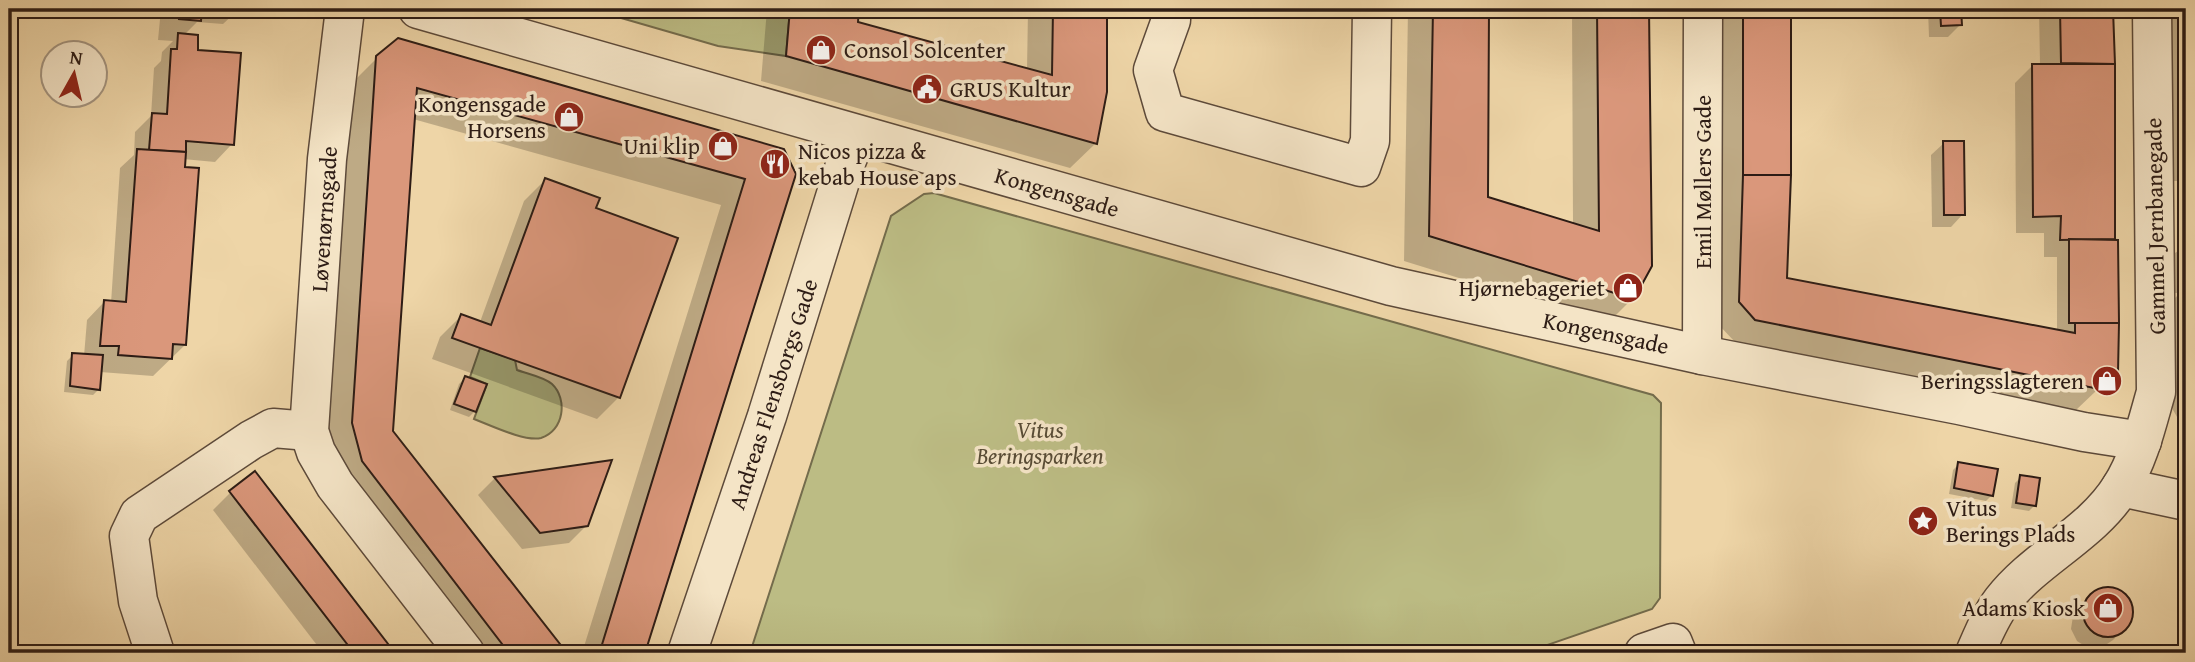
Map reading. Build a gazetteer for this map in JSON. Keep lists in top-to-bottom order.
{
  "streets": {
    "street": [
      "Emil Møllers Gade",
      "Kongensgade",
      "Løvenørnsgade",
      "Gammel Jernbanegade",
      "Andreas Flensborgs Gade"
    ]
  },
  "crossings": [
    ["Emil Møllers Gade", "Kongensgade"],
    ["Kongensgade", "Andreas Flensborgs Gade"]
  ],
  "parks": ["Vitus Beringsparken"],
  "places": {
    "shop": [
      "Consol Solcenter",
      "Kongensgade Horsens",
      "Uni klip",
      "Hjørnebageriet",
      "Beringsslagteren",
      "Adams Kiosk"
    ],
    "public building": ["GRUS Kultur"],
    "restaurant": ["Nicos pizza & kebab House aps"],
    "place": ["Vitus Berings Plads"]
  },
  "north": "top"
}
